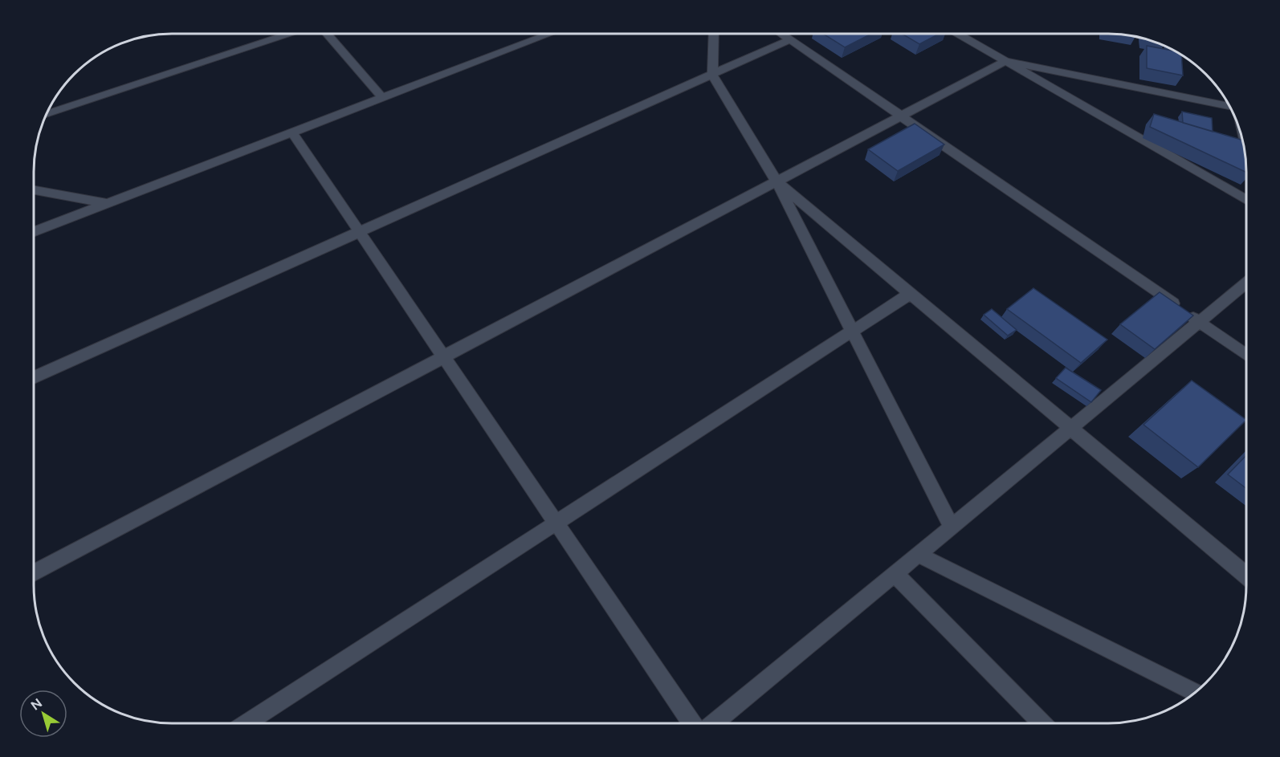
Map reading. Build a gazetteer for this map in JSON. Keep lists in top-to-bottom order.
{
  "north": "top left"
}
